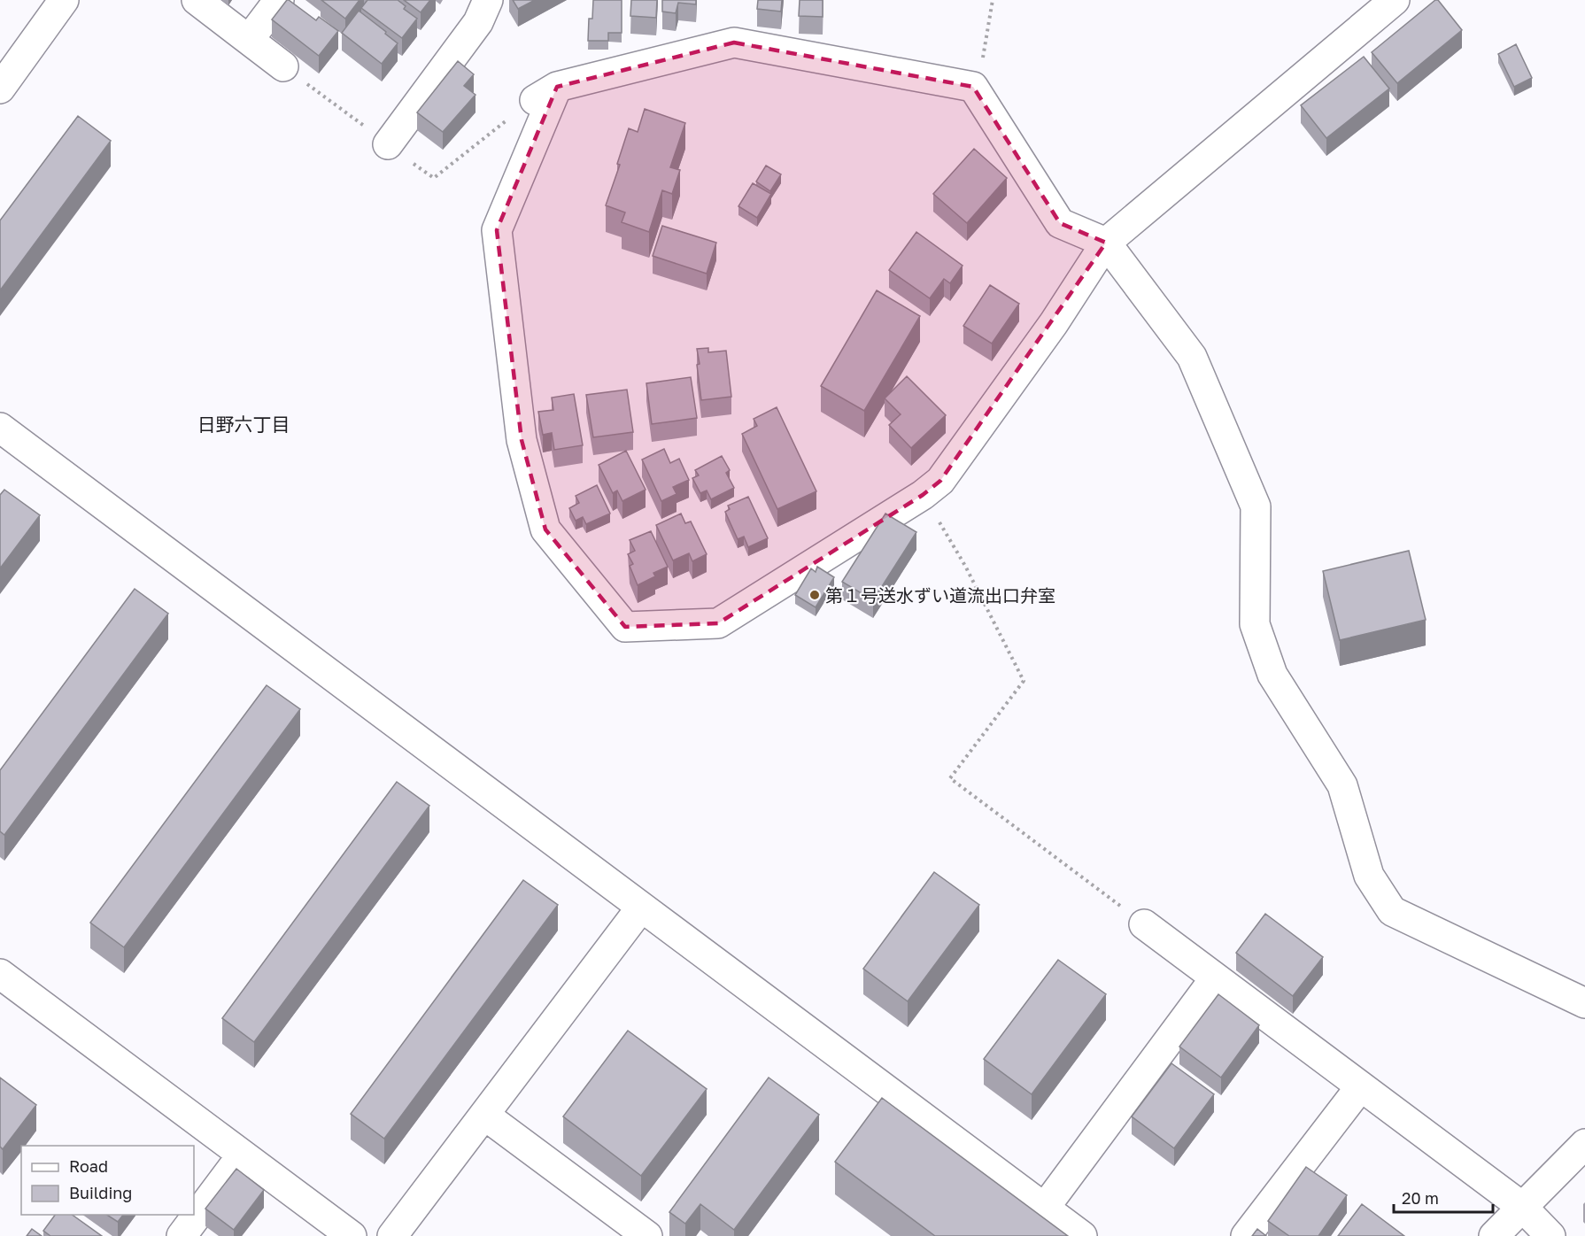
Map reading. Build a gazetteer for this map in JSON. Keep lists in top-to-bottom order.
{
  "districts": ["日野六丁目"],
  "places": ["第１号送水ずい道流出口弁室"],
  "legend": ["Road", "Building"],
  "scale_bar": "20 m"
}
